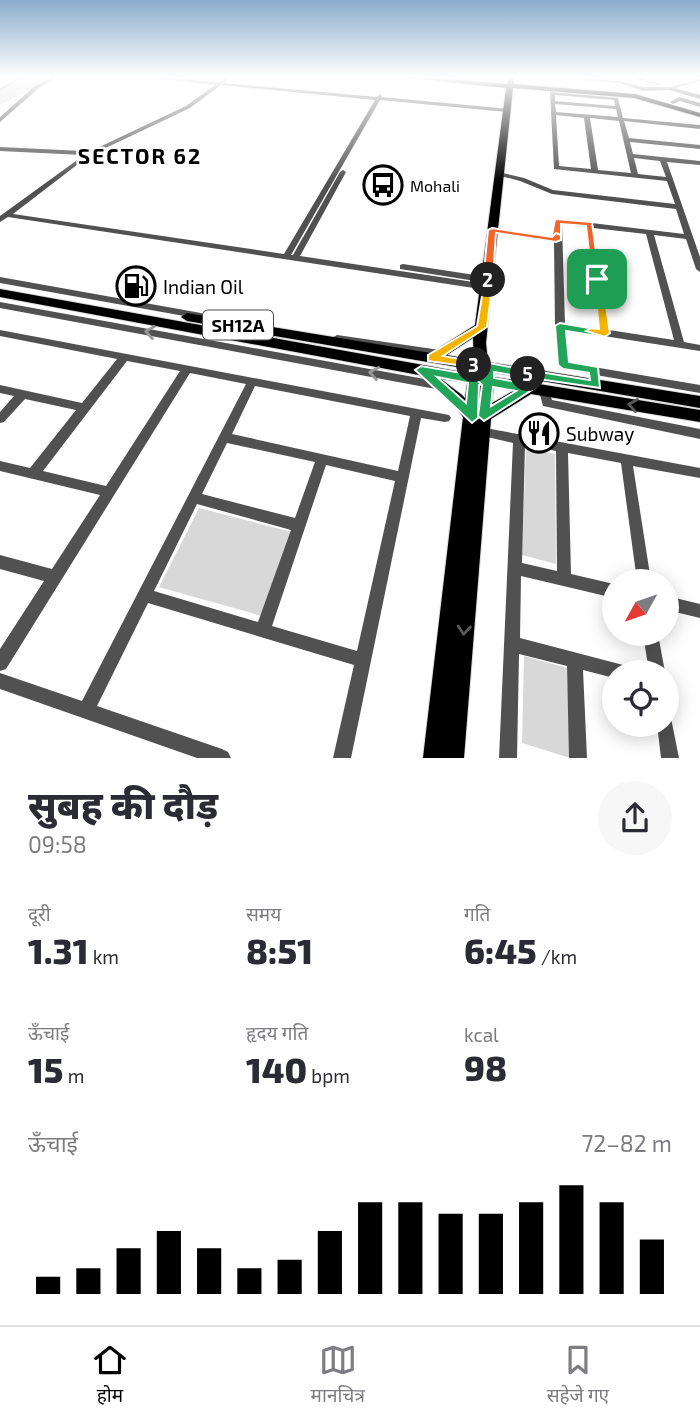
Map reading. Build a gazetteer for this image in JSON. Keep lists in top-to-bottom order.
{
  "streets": {
    "main road": ["SH12A"]
  },
  "districts": ["SECTOR 62"],
  "places": {
    "bus stop": ["Mohali"],
    "fuel station": ["Indian Oil"],
    "restaurant": ["Subway"]
  },
  "north": "bottom left",
  "page": {
    "pins": ["2", "3", "5"],
    "heading": ["सुबह की दौड़", "09:58"],
    "stats": [
      ["दूरी", "1.31 km"],
      ["समय", "8:51"],
      ["गति", "6:45 /km"],
      ["ऊँचाई", "15 m"],
      ["हृदय गति", "140 bpm"],
      ["kcal", "98"]
    ],
    "chart": ["ऊँचाई", "72–82 m"],
    "tabs": ["होम", "मानचित्र", "सहेजे गए"]
  }
}
